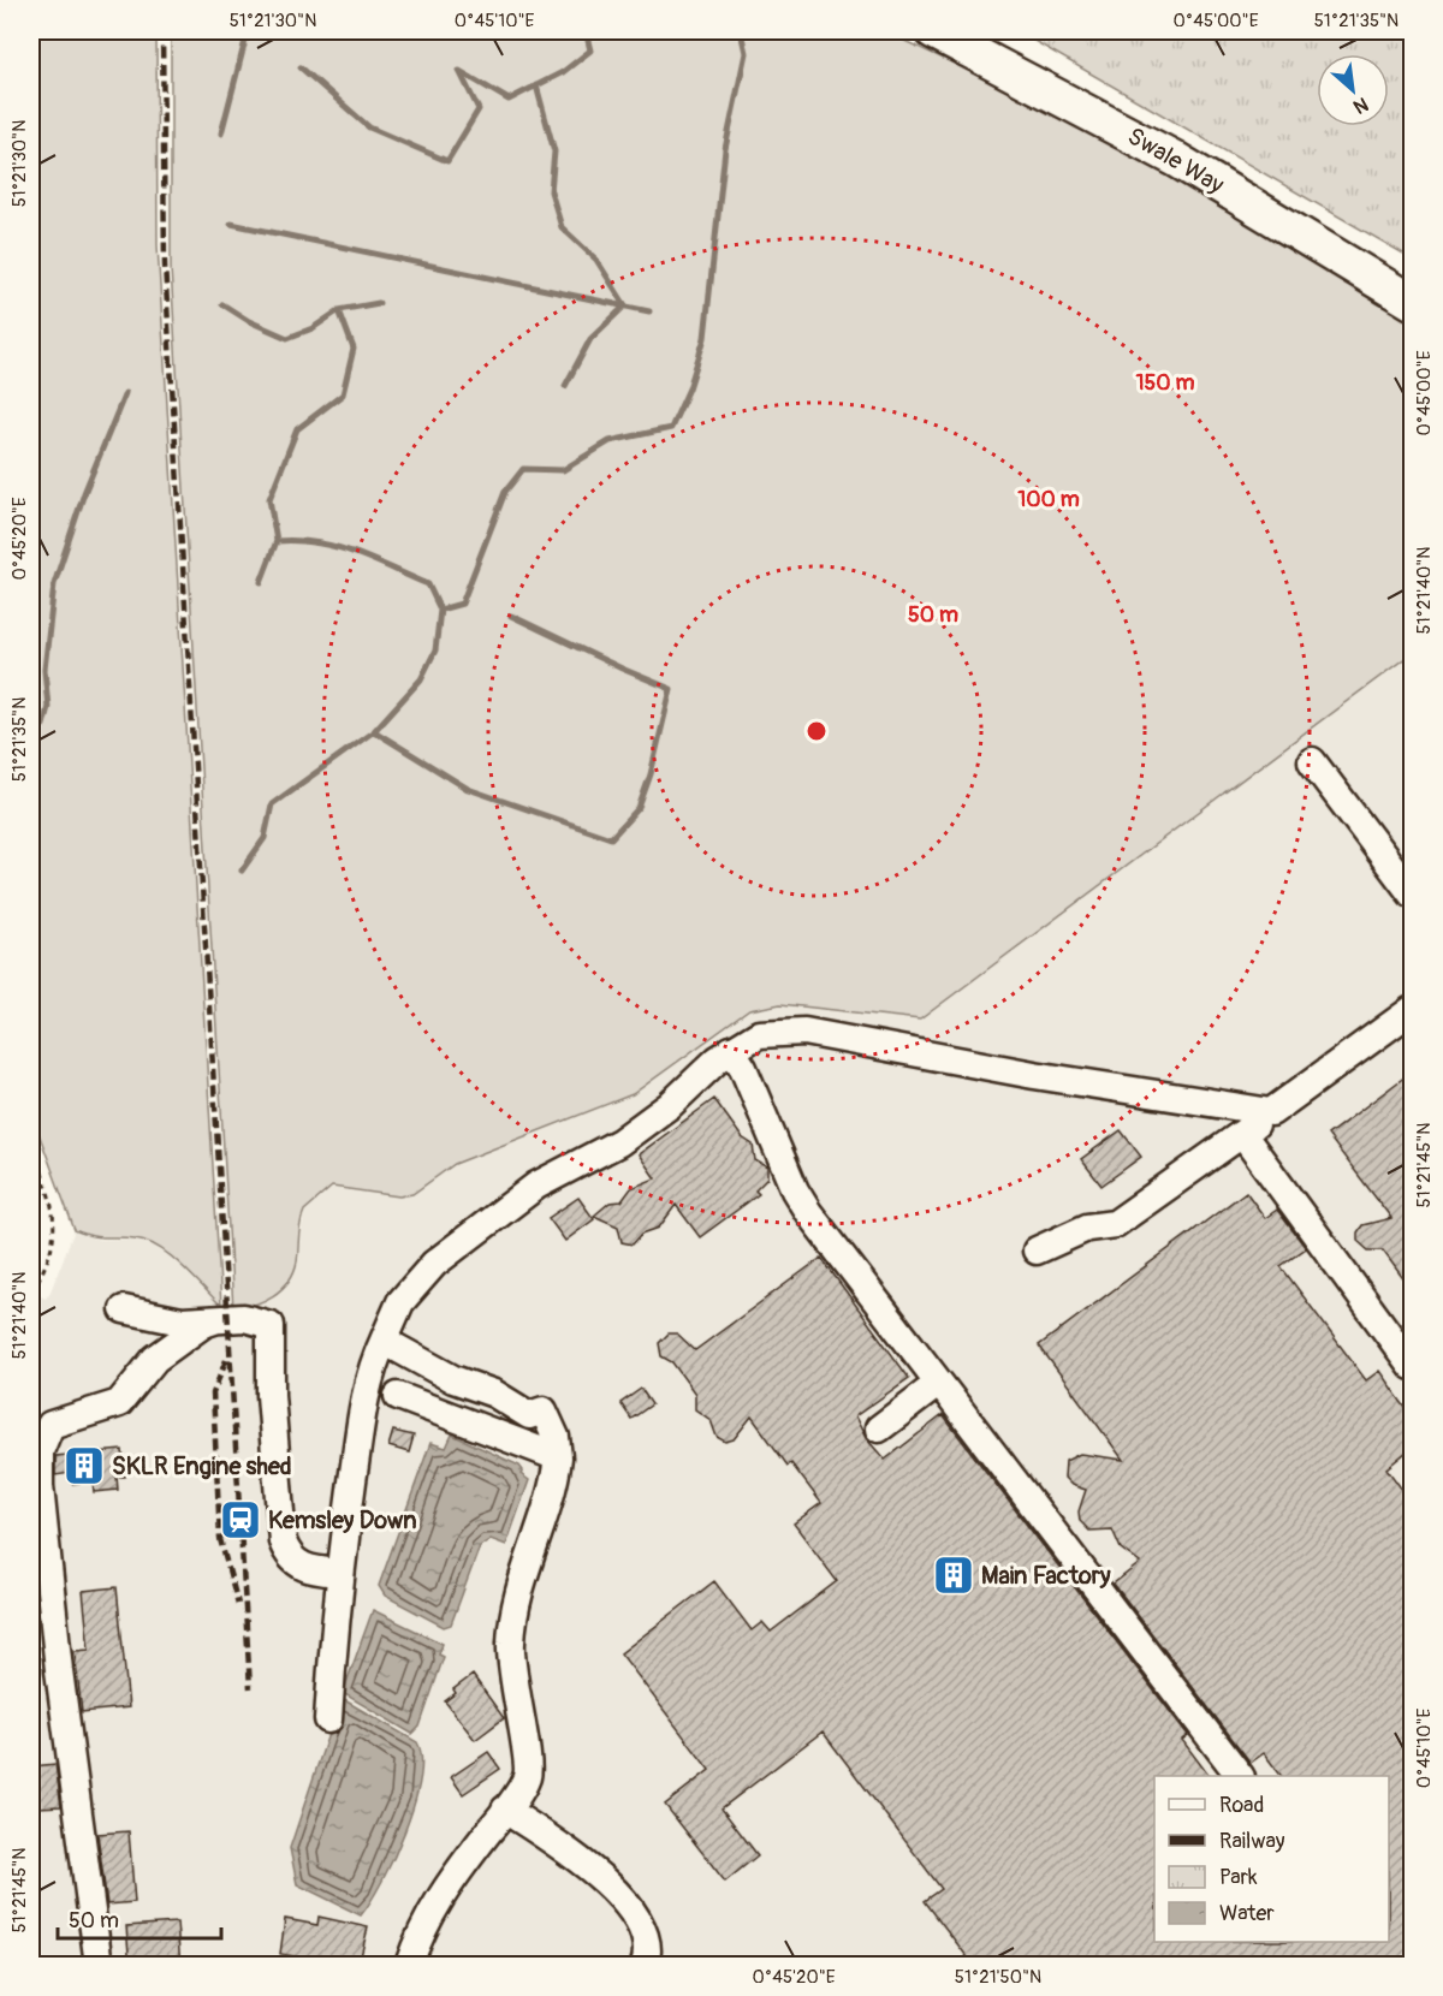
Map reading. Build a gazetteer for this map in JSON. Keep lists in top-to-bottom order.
{
  "streets": {
    "main road": ["Swale Way"]
  },
  "places": {
    "building": ["SKLR Engine shed", "Main Factory"],
    "station": ["Kemsley Down"]
  },
  "legend": [
    "Road",
    "Railway",
    "Park",
    "Water"
  ],
  "scale_bar": "50 m",
  "north": "bottom right",
  "coordinates": [
    "51°21'30\"N",
    "0°45'10\"E",
    "0°45'00\"E",
    "51°21'35\"N",
    "0°45'20\"E",
    "51°21'40\"N",
    "51°21'45\"N",
    "51°21'50\"N"
  ],
  "rings": ["150 m", "100 m", "50 m"]
}
